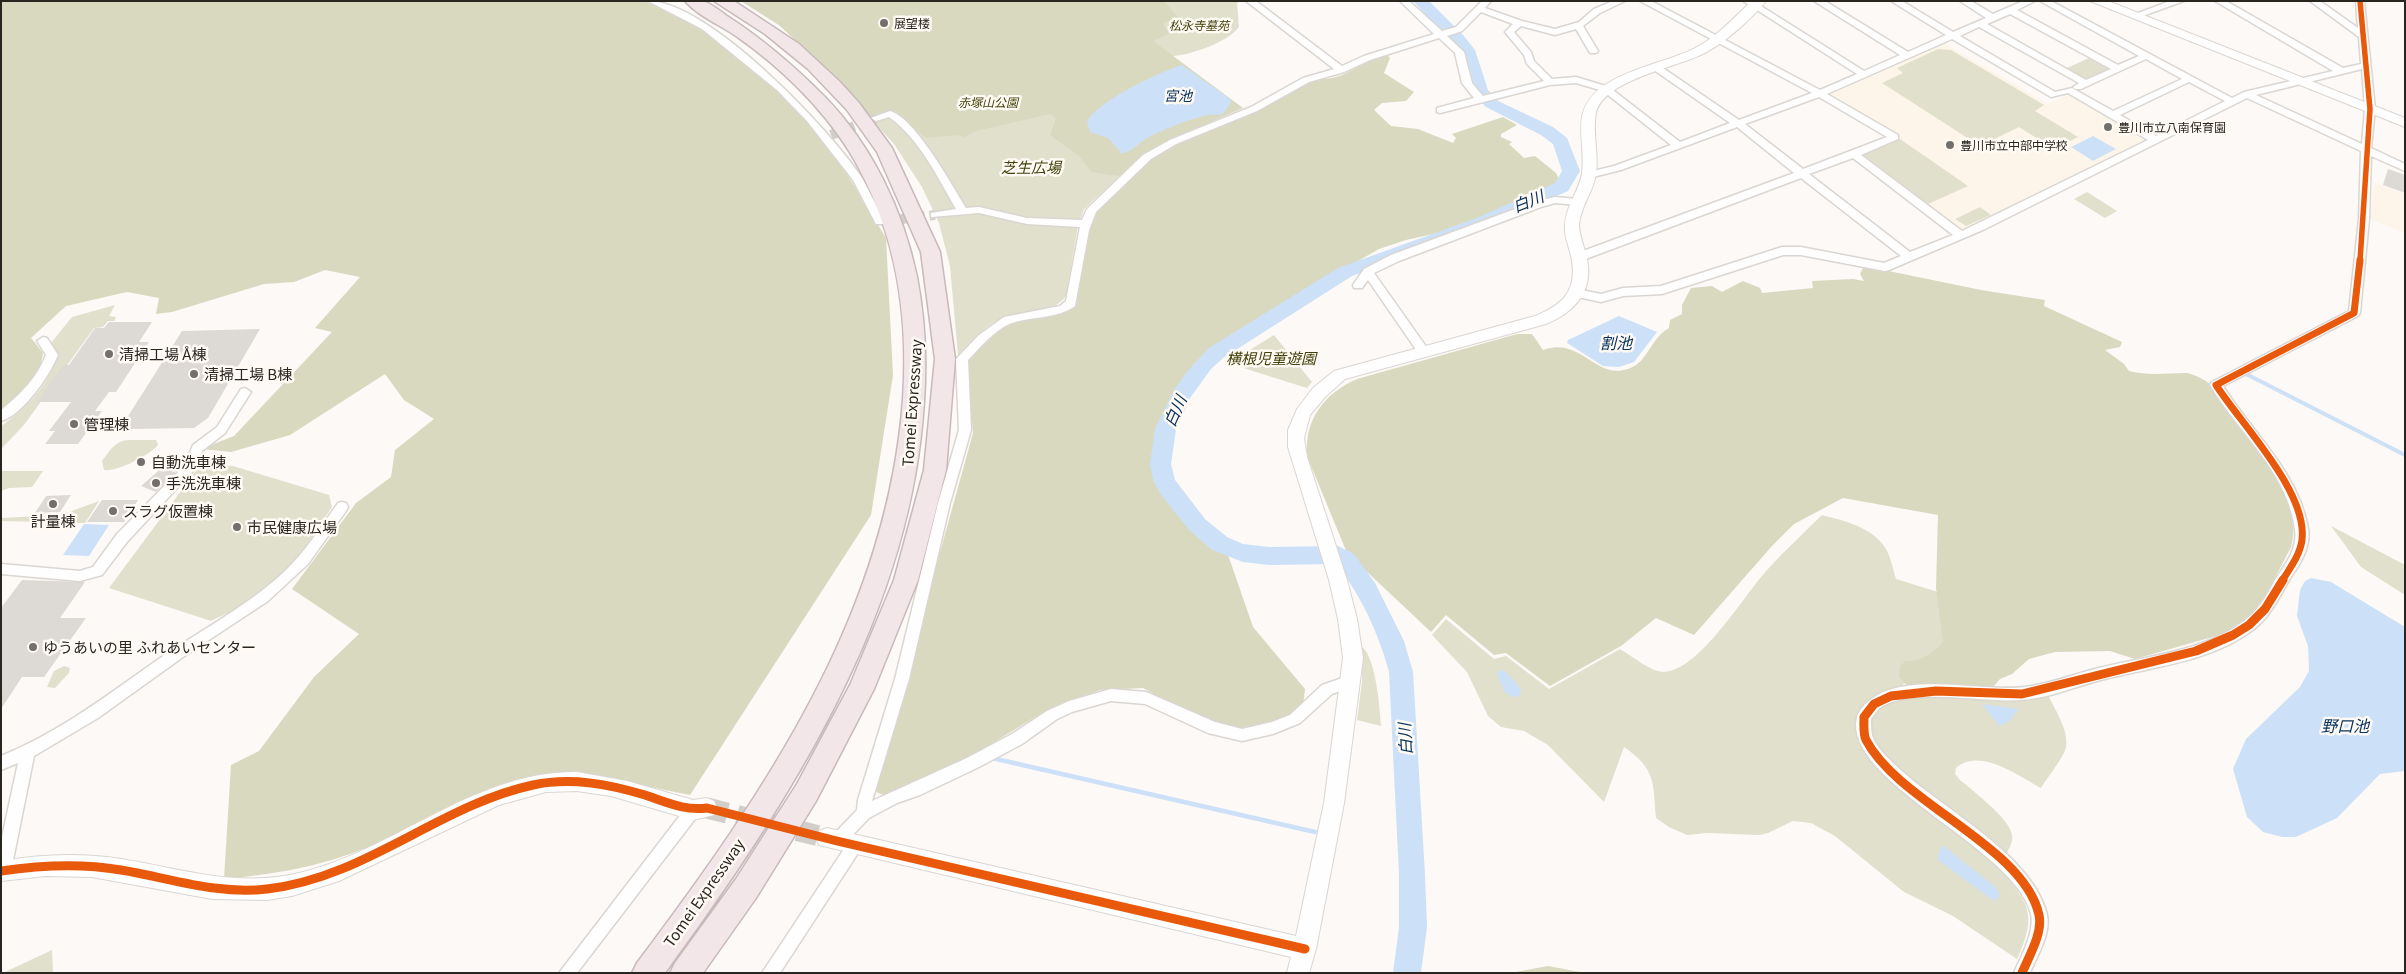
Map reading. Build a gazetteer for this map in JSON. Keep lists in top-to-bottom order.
{
  "streets": {
    "highway": ["Tomei Expressway"]
  },
  "water": [
    "宮池",
    "白川",
    "割池",
    "野口池"
  ],
  "parks": [
    "松永寺墓苑",
    "赤塚山公園",
    "芝生広場",
    "横根児童遊園"
  ],
  "places": [
    "展望楼",
    "豊川市立八南保育園",
    "豊川市立中部中学校",
    "清掃工場 Å棟",
    "清掃工場 B棟",
    "管理棟",
    "自動洗車棟",
    "手洗洗車棟",
    "計量棟",
    "スラグ仮置棟",
    "市民健康広場",
    "ゆうあいの里 ふれあいセンター"
  ]
}
